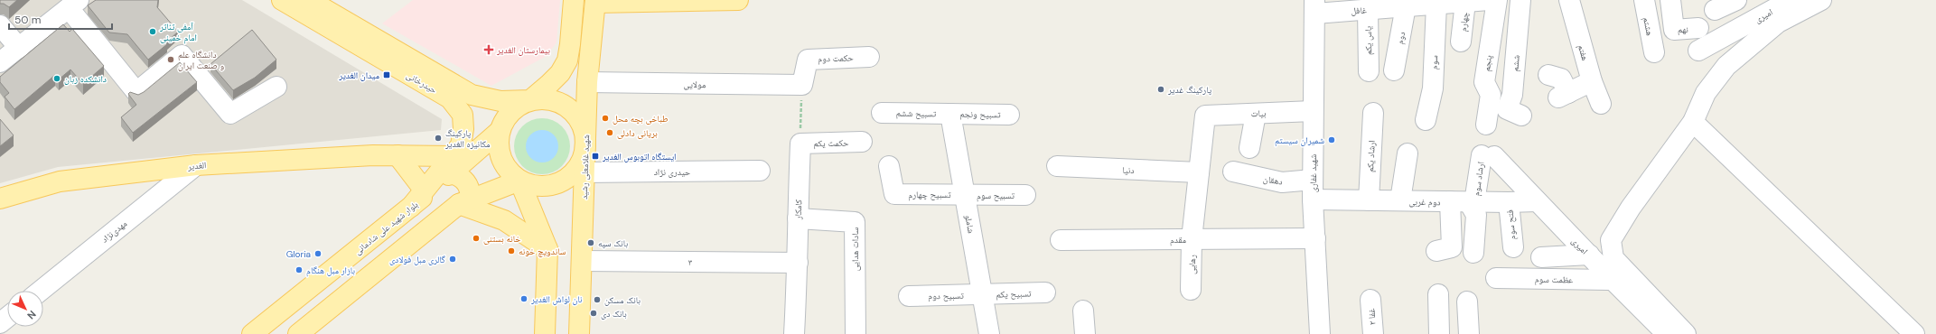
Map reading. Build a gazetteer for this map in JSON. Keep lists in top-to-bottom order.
{
  "streets": {
    "main road": [
      "حیدرخانی",
      "الغدیر",
      "شهید غلامعلی رشید",
      "بلوار شهید علی شادمانی"
    ],
    "street": [
      "غافل",
      "امیری",
      "چهارم",
      "هشتم",
      "نهم",
      "دوم",
      "یاس یکم",
      "هفتم",
      "حکمت دوم",
      "سوم",
      "پنجم",
      "ششم",
      "مولایی",
      "تسبیح ششم",
      "بیات",
      "تسبیح ونجم",
      "حکمت یکم",
      "ارشاد یکم",
      "دنیا",
      "حیدری نژاد",
      "شهید غفاری",
      "ارشاد سوم",
      "دهقان",
      "تسبیح چهارم",
      "تسبیح سوم",
      "دوم غربی",
      "کامکار",
      "شاملو",
      "فتح سوم",
      "مهدی‌نژاد",
      "مقدم",
      "سادات هدایی",
      "۳",
      "رهایی",
      "عظمت سوم",
      "تسبیح یکم",
      "تسبیح دوم",
      "غفا ۲"
    ]
  },
  "crossings": [
    ["غافل", "چهارم"],
    ["غافل", "دوم"],
    ["غافل", "یاس یکم"],
    ["غافل", "سوم"],
    ["غافل", "شهید غفاری"],
    ["امیری", "ارشاد سوم"],
    ["امیری", "دوم غربی"],
    ["امیری", "عظمت سوم"],
    ["حکمت دوم", "مولایی"],
    ["حیدرخانی", "الغدیر"],
    ["حیدرخانی", "شهید غلامعلی رشید"],
    ["حیدرخانی", "بلوار شهید علی شادمانی"],
    ["مولایی", "شهید غلامعلی رشید"],
    ["تسبیح ششم", "تسبیح ونجم"],
    ["تسبیح ششم", "شاملو"],
    ["بیات", "شهید غفاری"],
    ["بیات", "مقدم"],
    ["تسبیح ونجم", "شاملو"],
    ["حکمت یکم", "کامکار"],
    ["ارشاد یکم", "دوم غربی"],
    ["الغدیر", "بلوار شهید علی شادمانی"],
    ["الغدیر", "مهدی‌نژاد"],
    ["شهید غلامعلی رشید", "حیدری نژاد"],
    ["شهید غلامعلی رشید", "بلوار شهید علی شادمانی"],
    ["شهید غلامعلی رشید", "۳"],
    ["دنیا", "مقدم"],
    ["شهید غفاری", "دهقان"],
    ["شهید غفاری", "دوم غربی"],
    ["ارشاد سوم", "دوم غربی"],
    ["تسبیح چهارم", "تسبیح سوم"],
    ["تسبیح چهارم", "شاملو"],
    ["تسبیح سوم", "شاملو"],
    ["دوم غربی", "فتح سوم"],
    ["کامکار", "سادات هدایی"],
    ["کامکار", "۳"],
    ["شاملو", "تسبیح یکم"],
    ["شاملو", "تسبیح دوم"],
    ["مقدم", "رهایی"],
    ["تسبیح یکم", "تسبیح دوم"]
  ],
  "places": {
    "other": [
      "آمفی تئاتر امام خمینی",
      "دانشگاه علم و صنعت ایران",
      "دانشکده زبان",
      "پارکینگ غدیر",
      "طباخی بچه محل",
      "بریانی دادلی",
      "پارکینگ مکانیزه الغدیر",
      "شمیران سیستم",
      "خانه بستنی",
      "بانک سپه",
      "ساندویچ خونه",
      "Gloria",
      "گالری مبل فولادی",
      "بازار مبل هنگام",
      "نان لواش الغدیر",
      "بانک مسکن",
      "بانک دی"
    ],
    "health": ["بیمارستان الغدیر"],
    "transit": ["میدان الغدیر", "ایستگاه اتوبوس الغدیر"]
  },
  "scale_bar": "50 m",
  "north": "bottom right"
}
